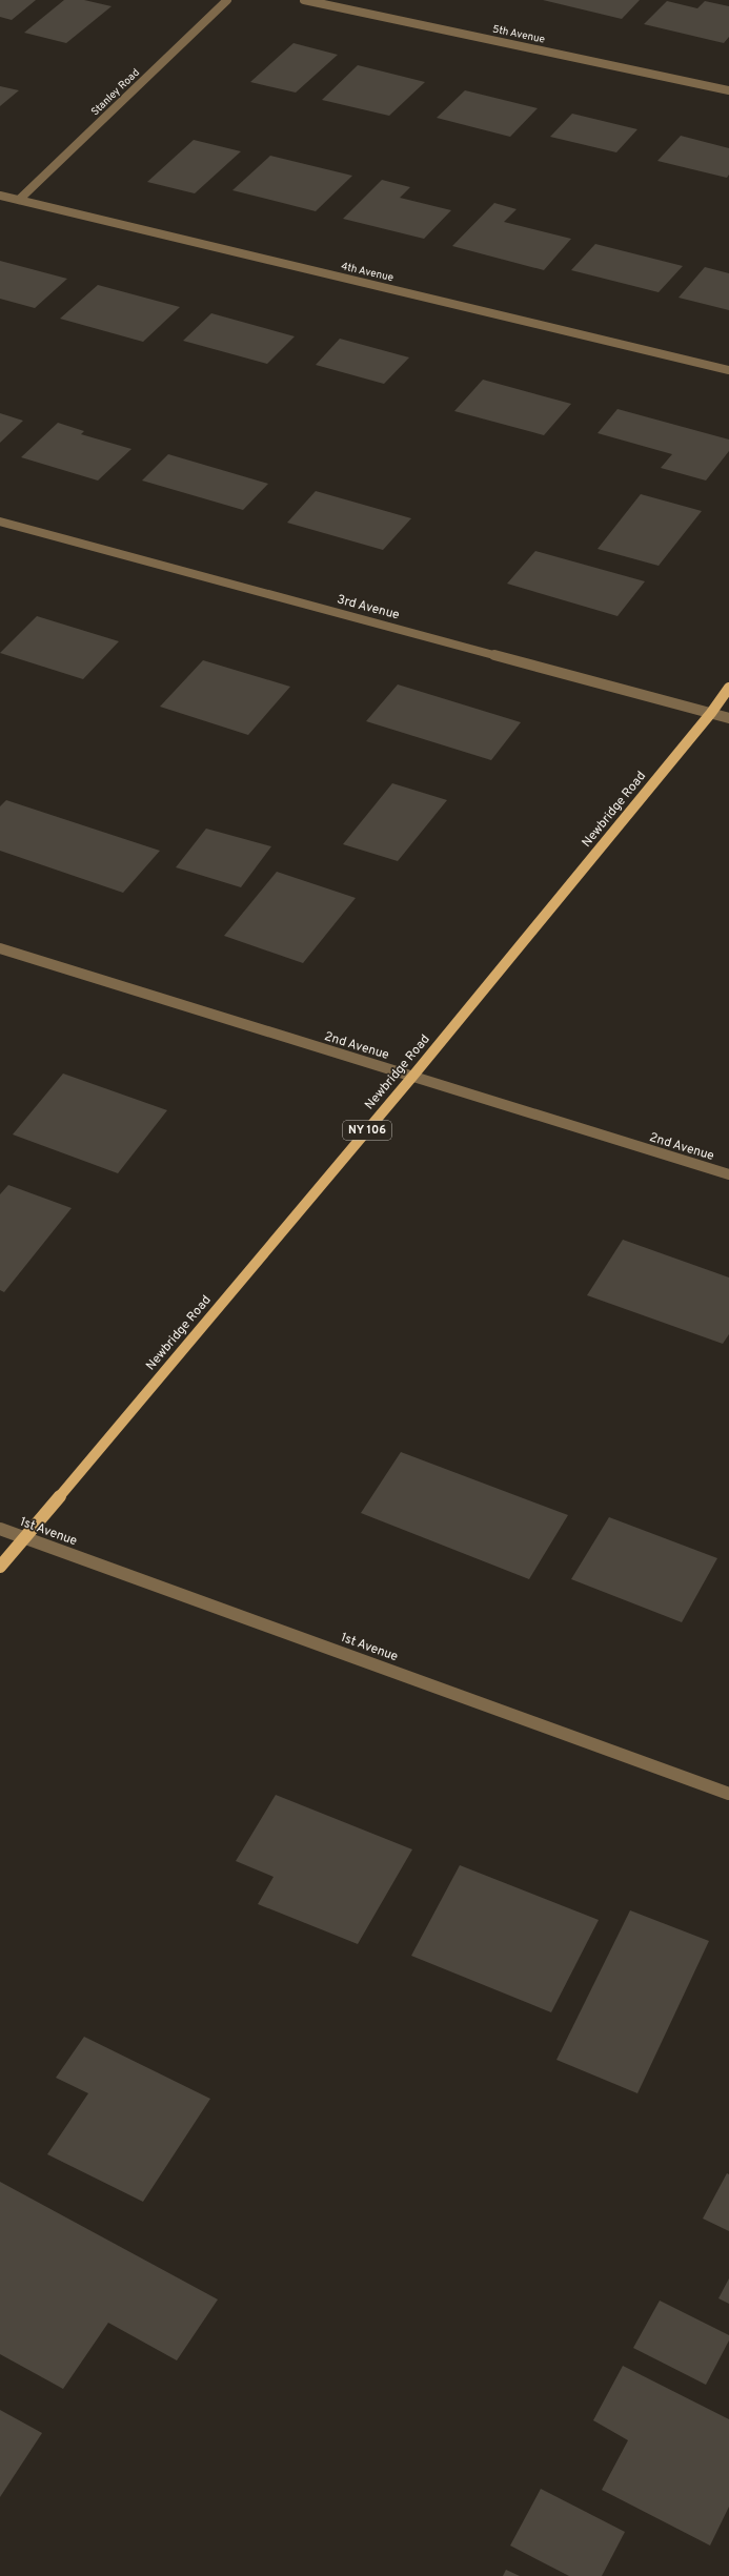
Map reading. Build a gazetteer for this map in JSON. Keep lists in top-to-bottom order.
{
  "streets": {
    "main road": ["Newbridge Road", "NY 106"],
    "street": [
      "5th Avenue",
      "Stanley Road",
      "4th Avenue",
      "3rd Avenue",
      "2nd Avenue",
      "1st Avenue"
    ]
  },
  "crossings": [
    ["Stanley Road", "4th Avenue"],
    ["3rd Avenue", "Newbridge Road"],
    ["Newbridge Road", "2nd Avenue"],
    ["Newbridge Road", "1st Avenue"]
  ]
}
